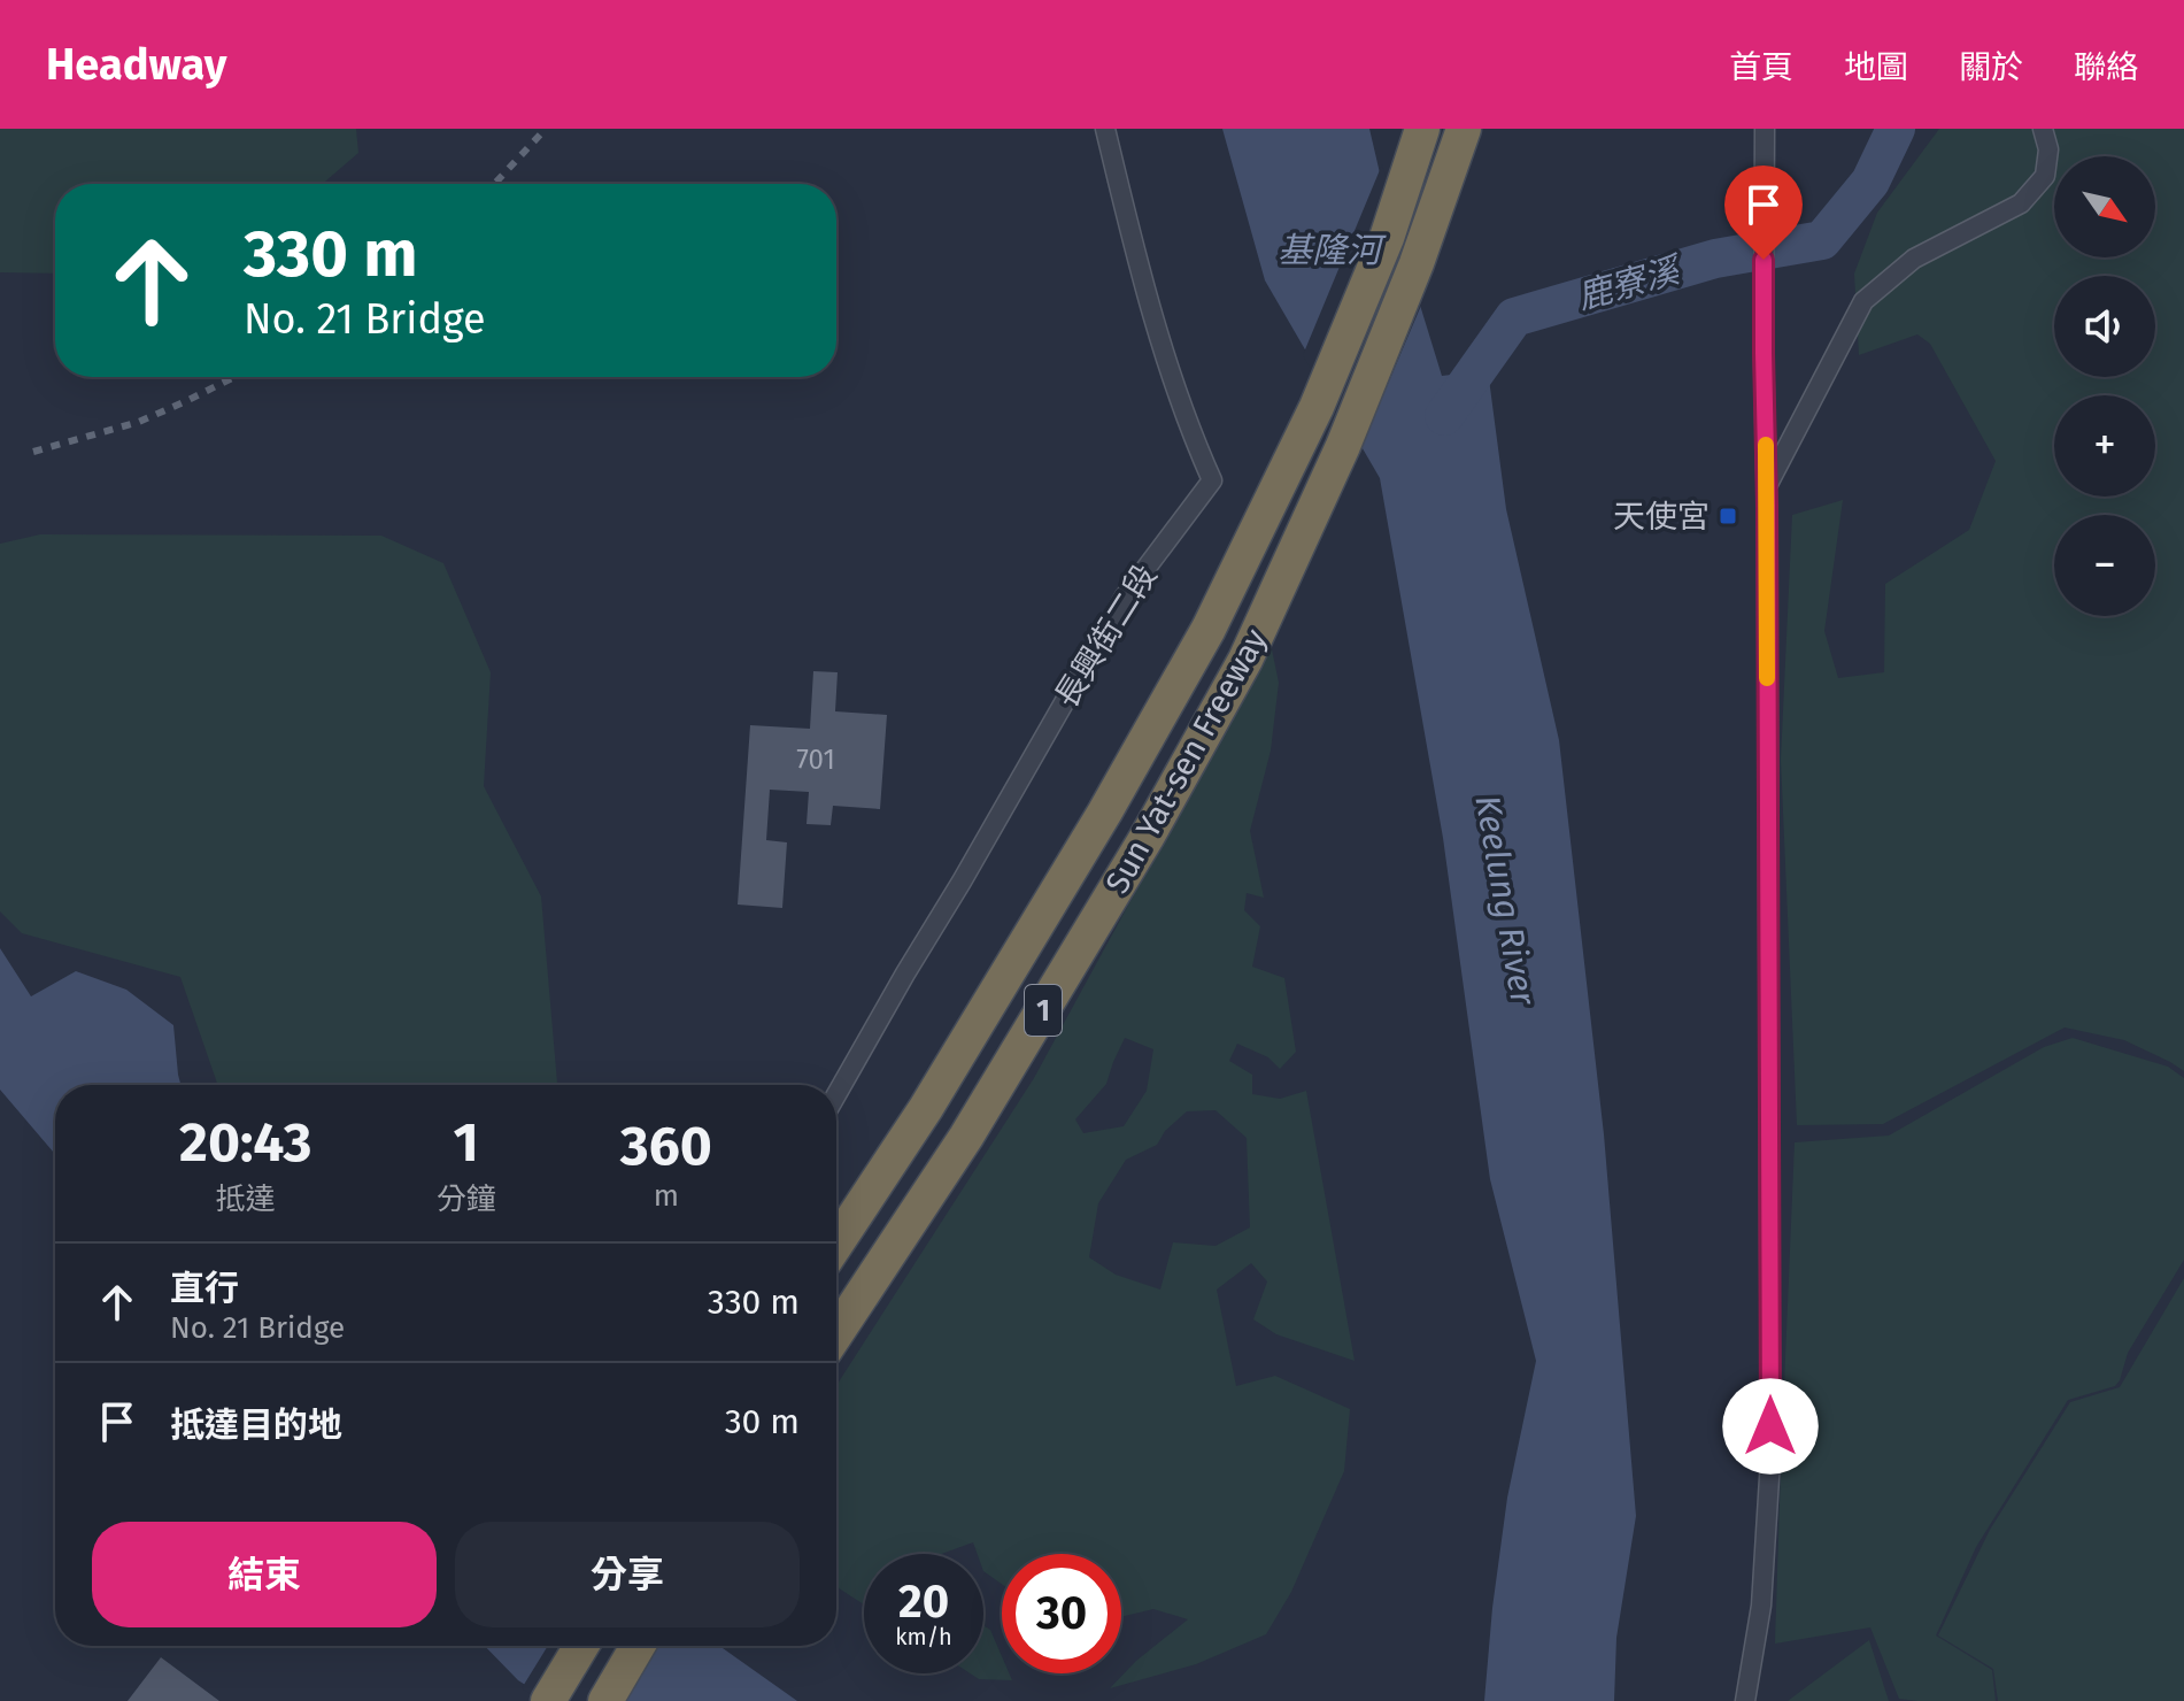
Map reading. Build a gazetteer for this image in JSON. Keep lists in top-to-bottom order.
{
  "streets": {
    "highway": ["Sun Yat-sen Freeway", "1"],
    "street": ["長興街二段"]
  },
  "water": ["基隆河", "鹿寮溪", "Keelung River"],
  "places": {
    "transit": ["天使宮"]
  },
  "house_numbers": ["701"],
  "north": "bottom right",
  "page": {
    "header": "Headway",
    "nav": [
      "首頁",
      "地圖",
      "關於",
      "聯絡"
    ],
    "map_buttons": ["+", "−"],
    "turn": ["330 m", "No. 21 Bridge"],
    "eta": [
      "20:43",
      "抵達",
      "1",
      "分鐘",
      "360",
      "m"
    ],
    "list": [
      {
        "name": "直行",
        "note": "No. 21 Bridge",
        "value": "330 m"
      },
      {
        "name": "抵達目的地",
        "value": "30 m"
      }
    ],
    "buttons": ["結束", "分享"],
    "speed": "20 km/h",
    "limit": "30"
  }
}
